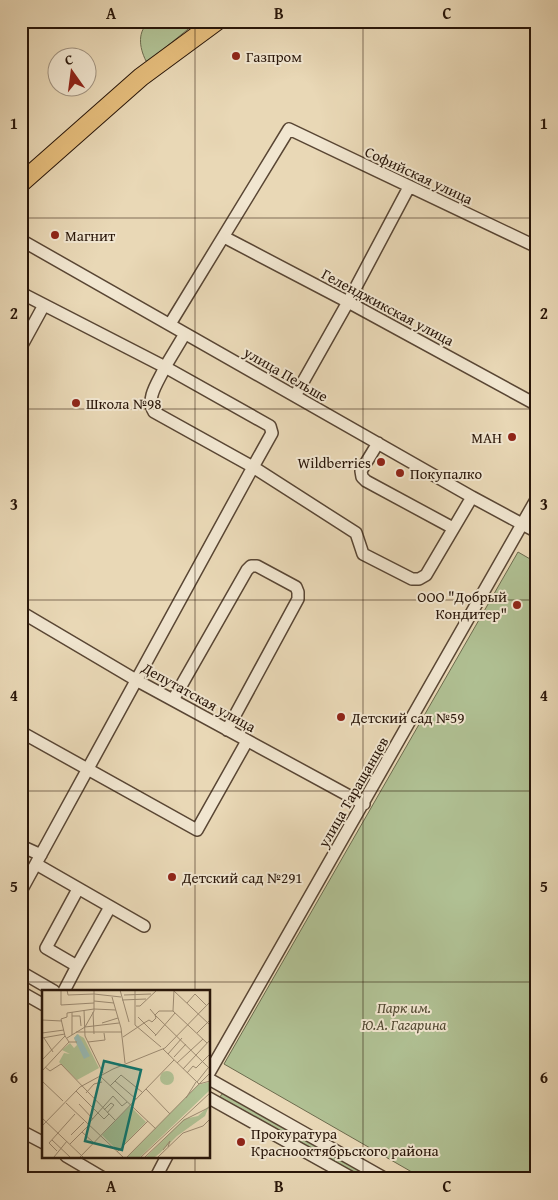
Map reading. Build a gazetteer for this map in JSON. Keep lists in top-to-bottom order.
{
  "streets": {
    "street": [
      "Софийская улица",
      "Геленджикская улица",
      "улица Пельше",
      "Депутатская улица",
      "улица Таращанцев"
    ]
  },
  "crossings": [
    ["Софийская улица", "Геленджикская улица"],
    ["улица Пельше", "улица Таращанцев"],
    ["Депутатская улица", "улица Таращанцев"]
  ],
  "parks": ["Парк им. Ю.А. Гагарина"],
  "places": [
    "Газпром",
    "Магнит",
    "Школа №98",
    "МАН",
    "Wildberries",
    "Покупалко",
    "ООО \"Добрый Кондитер\"",
    "Детский сад №59",
    "Детский сад №291",
    "Прокуратура Краснооктябрьского района"
  ],
  "north": "top",
  "grid": {
    "columns": ["A", "B", "C"],
    "rows": [
      "1",
      "2",
      "3",
      "4",
      "5",
      "6"
    ]
  }
}
